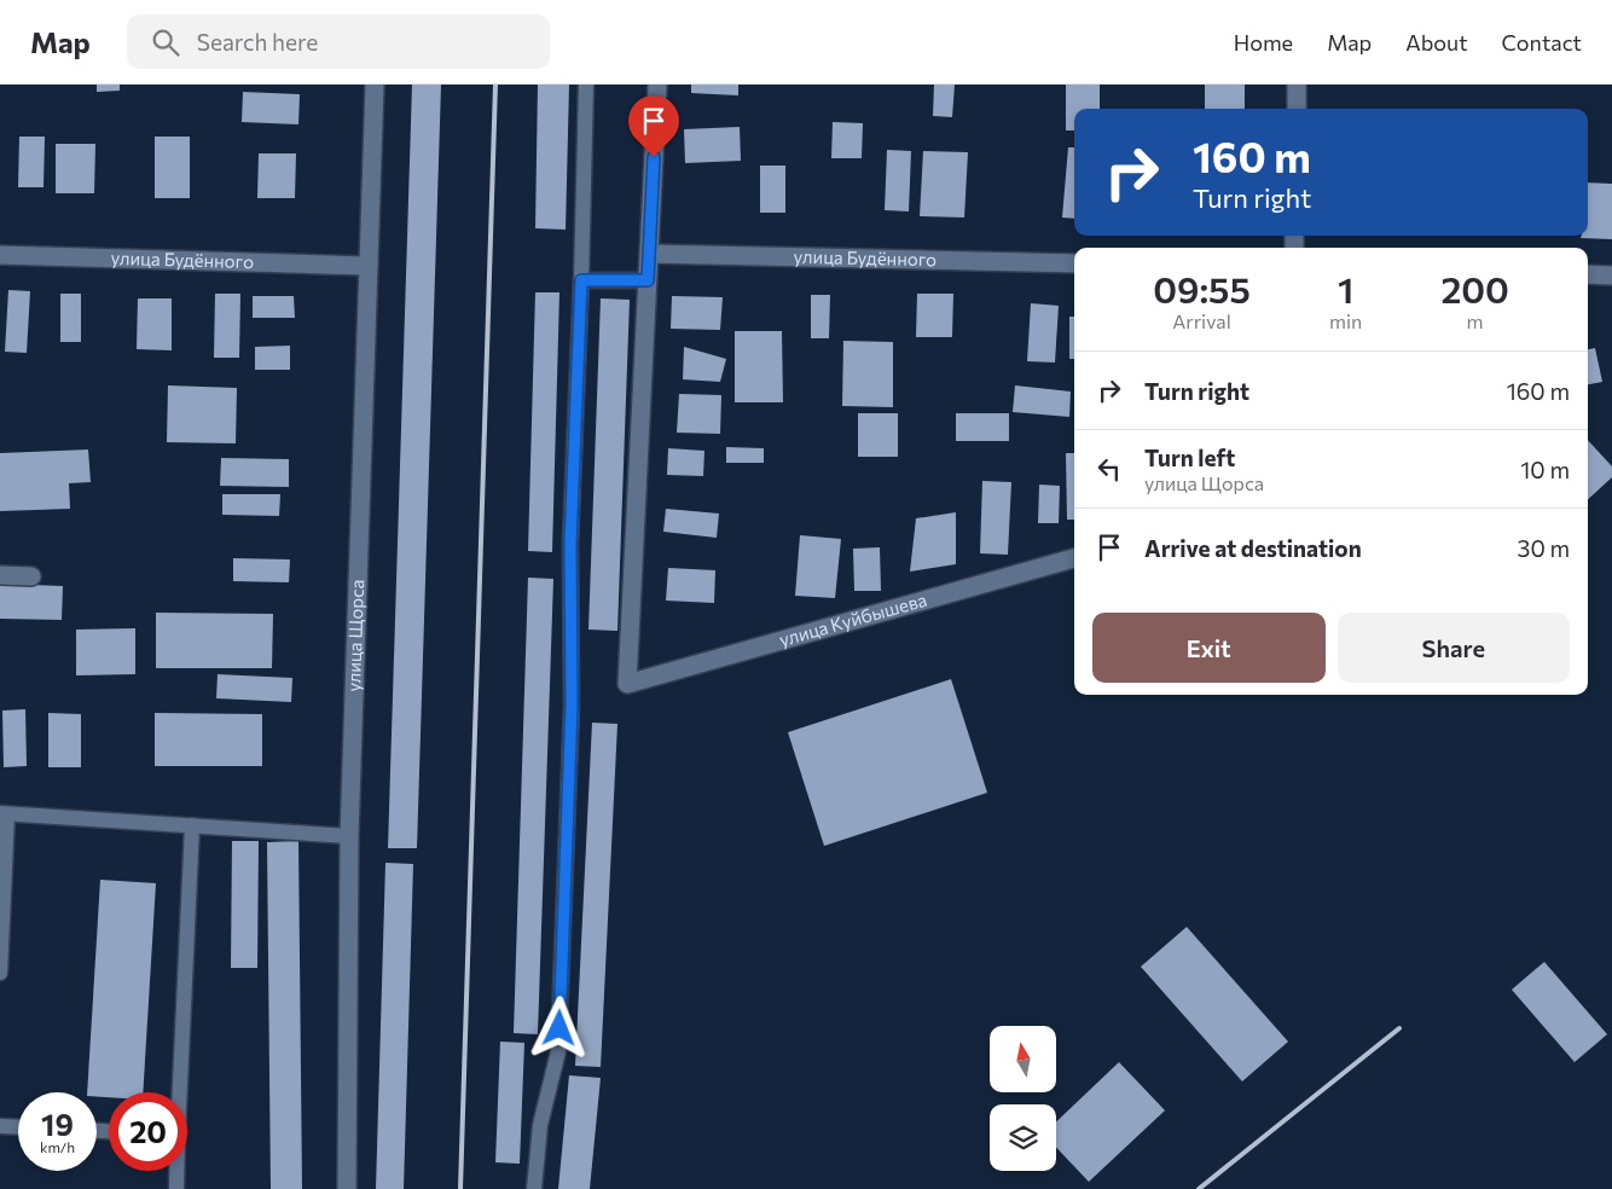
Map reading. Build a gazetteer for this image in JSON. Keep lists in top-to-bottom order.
{
  "streets": {
    "street": ["улица Будённого", "улица Куйбышева", "улица Щорса"]
  },
  "crossings": [
    ["улица Будённого", "улица Щорса"]
  ],
  "north": "top",
  "page": {
    "header": "Map",
    "search": "Search here",
    "nav": [
      "Home",
      "Map",
      "About",
      "Contact"
    ],
    "turn": ["160 m", "Turn right"],
    "eta": [
      "09:55",
      "Arrival",
      "1",
      "min",
      "200",
      "m"
    ],
    "list": [
      {
        "name": "Turn right",
        "value": "160 m"
      },
      {
        "name": "Turn left",
        "note": "улица Щорса",
        "value": "10 m"
      },
      {
        "name": "Arrive at destination",
        "value": "30 m"
      }
    ],
    "buttons": ["Exit", "Share"],
    "speed": "19 km/h",
    "limit": "20"
  }
}
